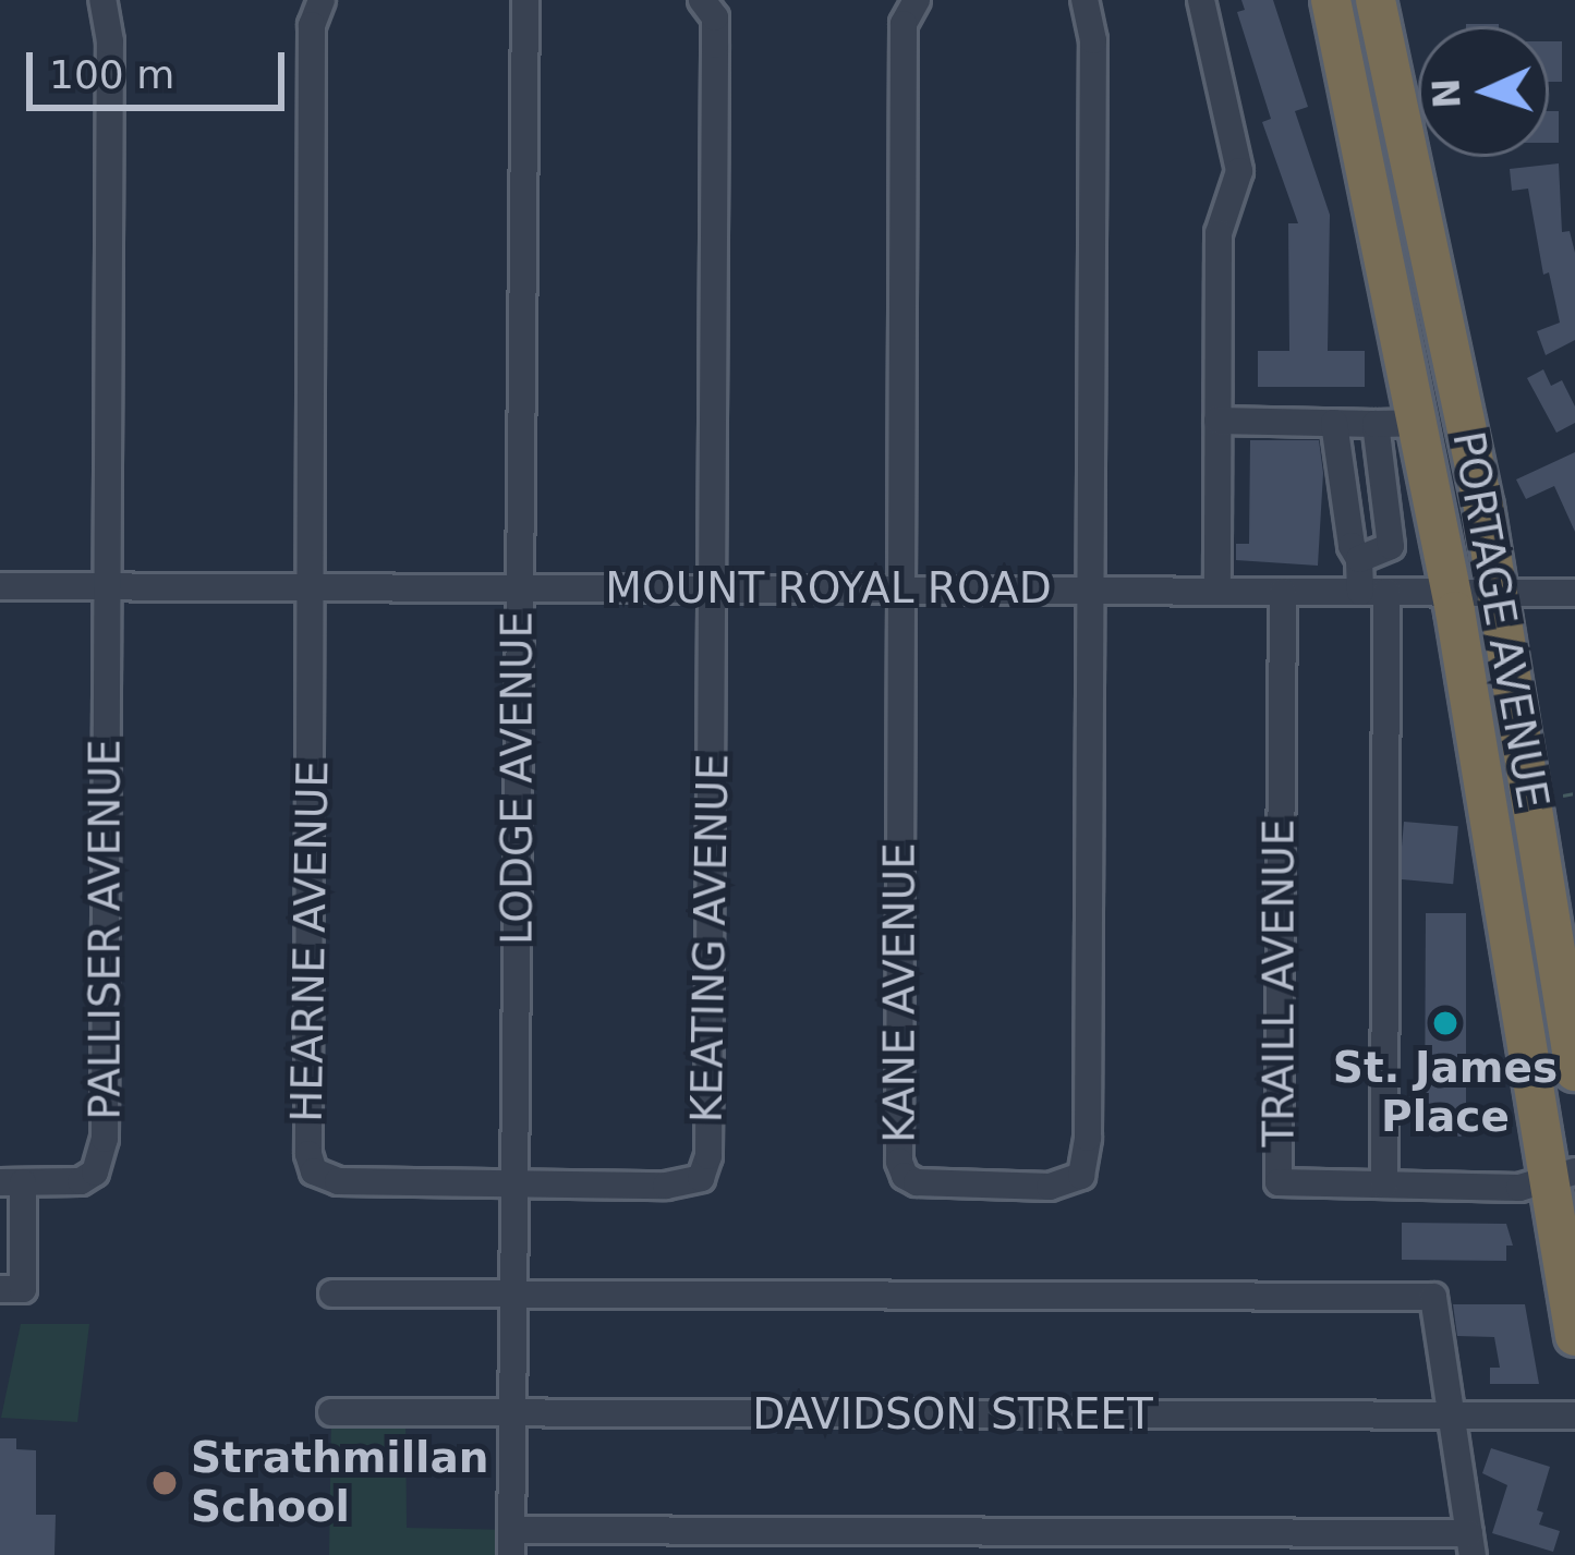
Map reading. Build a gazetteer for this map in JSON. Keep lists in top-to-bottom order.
{
  "streets": {
    "highway": ["PORTAGE AVENUE"],
    "street": [
      "MOUNT ROYAL ROAD",
      "LODGE AVENUE",
      "PALLISER AVENUE",
      "KEATING AVENUE",
      "HEARNE AVENUE",
      "TRAILL AVENUE",
      "KANE AVENUE",
      "DAVIDSON STREET"
    ]
  },
  "crossings": [
    ["MOUNT ROYAL ROAD", "PORTAGE AVENUE"],
    ["MOUNT ROYAL ROAD", "LODGE AVENUE"],
    ["MOUNT ROYAL ROAD", "PALLISER AVENUE"],
    ["MOUNT ROYAL ROAD", "KEATING AVENUE"],
    ["MOUNT ROYAL ROAD", "HEARNE AVENUE"],
    ["MOUNT ROYAL ROAD", "TRAILL AVENUE"],
    ["MOUNT ROYAL ROAD", "KANE AVENUE"],
    ["PORTAGE AVENUE", "TRAILL AVENUE"],
    ["LODGE AVENUE", "KEATING AVENUE"],
    ["LODGE AVENUE", "HEARNE AVENUE"],
    ["LODGE AVENUE", "DAVIDSON STREET"],
    ["KEATING AVENUE", "HEARNE AVENUE"]
  ],
  "places": ["St. James Place", "Strathmillan School"],
  "scale_bar": "100 m",
  "north": "left"
}
